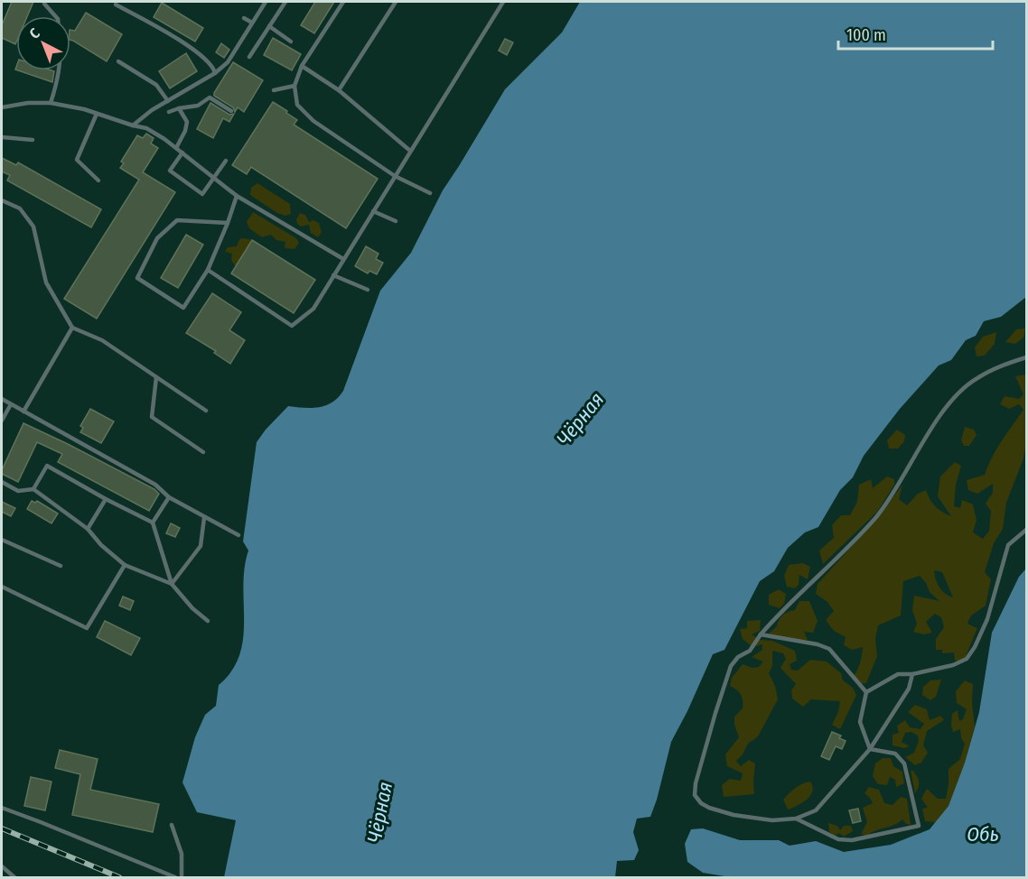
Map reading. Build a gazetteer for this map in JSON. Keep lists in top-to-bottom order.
{
  "water": ["Чёрная", "Обь"],
  "scale_bar": "100 m",
  "north": "top left"
}
